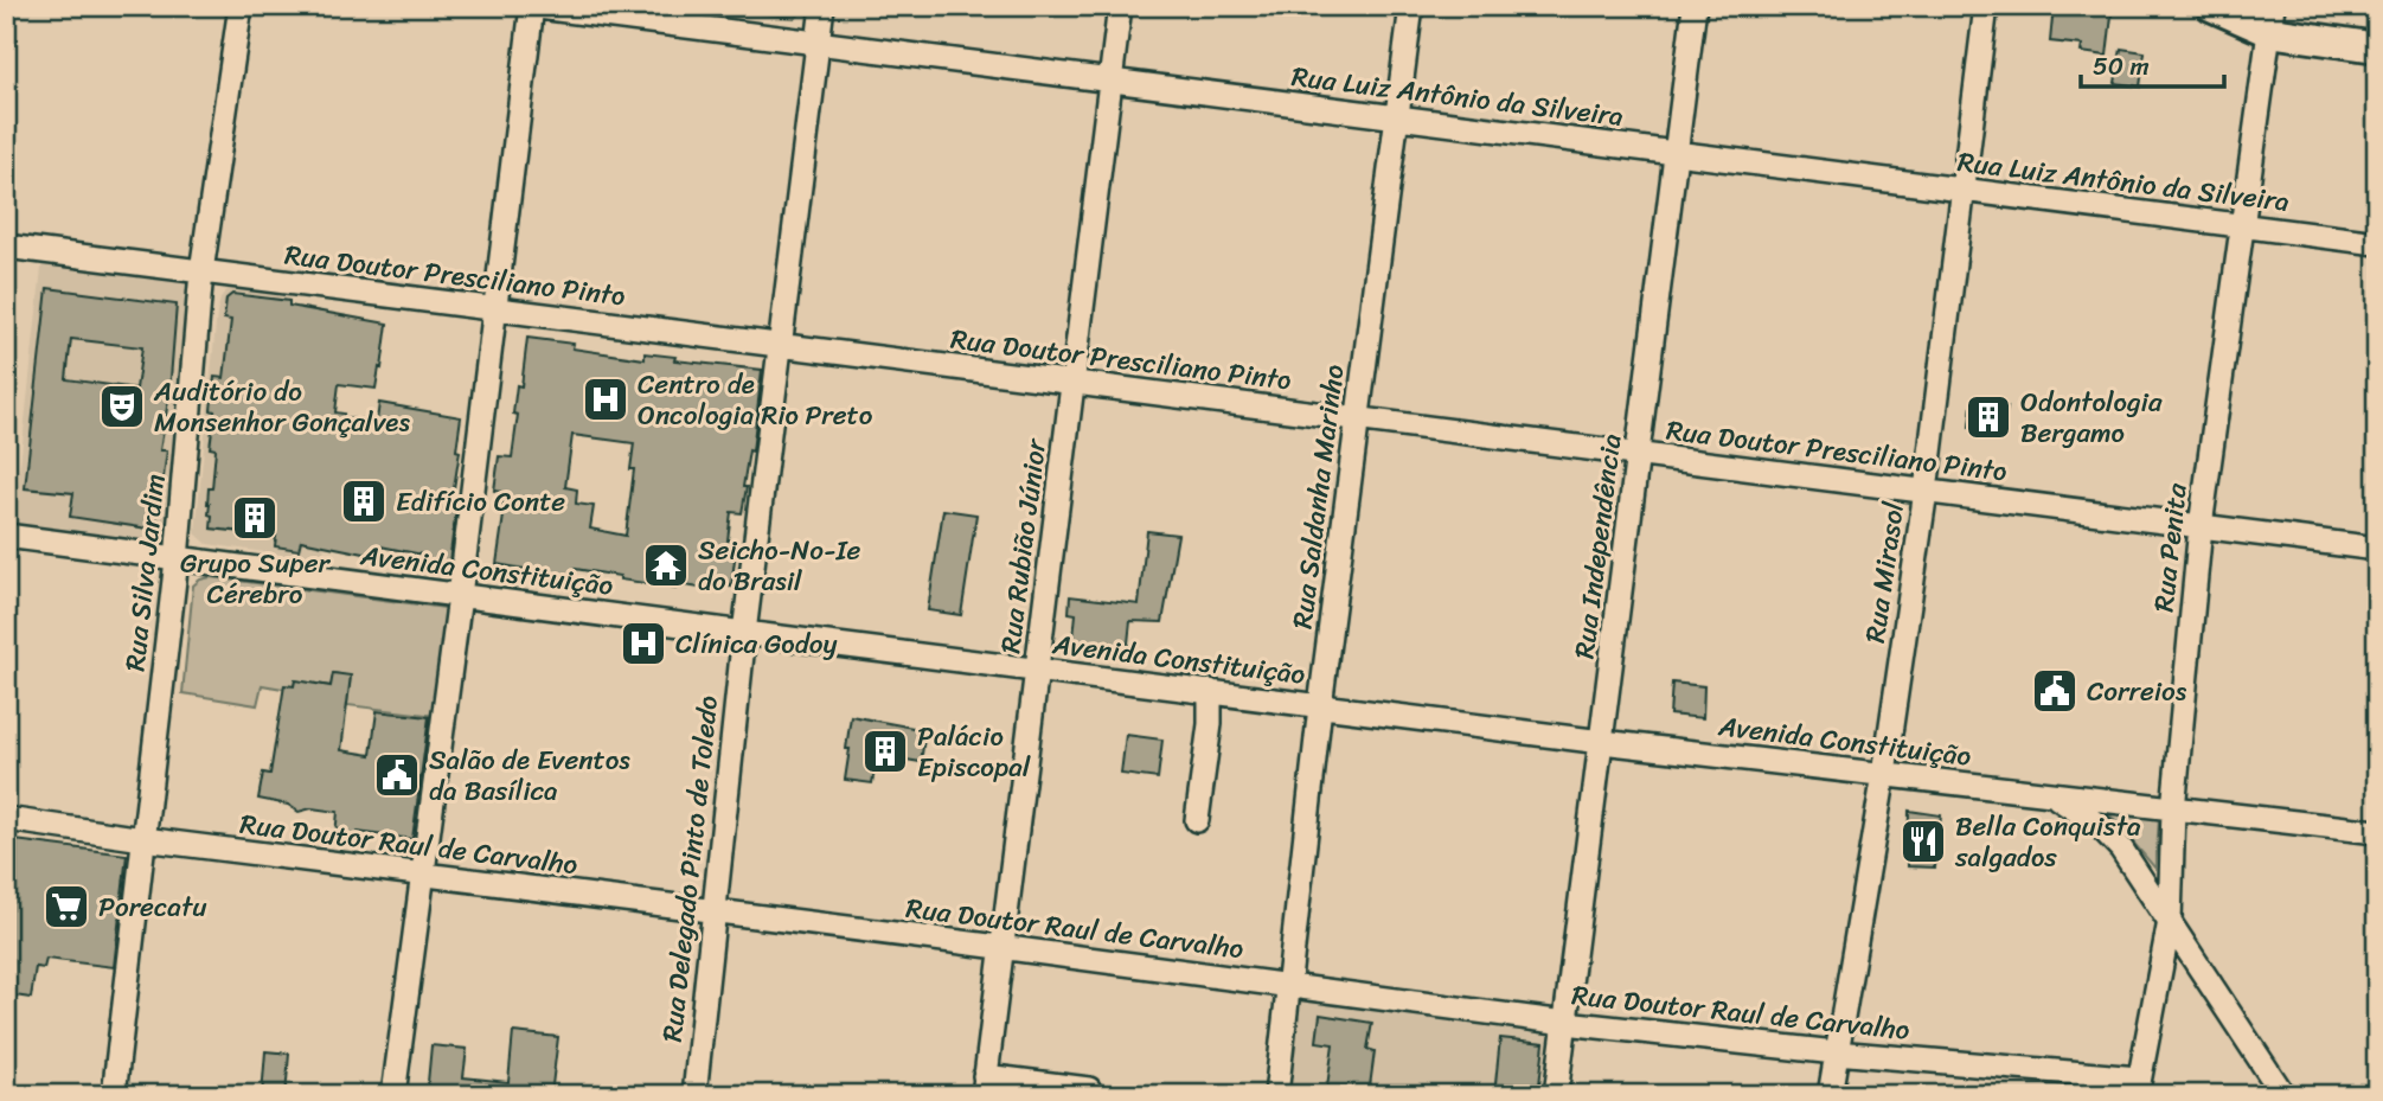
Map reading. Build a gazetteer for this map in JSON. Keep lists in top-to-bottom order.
{
  "streets": {
    "street": [
      "Rua Luiz Antônio da Silveira",
      "Rua Doutor Presciliano Pinto",
      "Rua Saldanha Marinho",
      "Rua Rubião Júnior",
      "Rua Independência",
      "Rua Penita",
      "Avenida Constituição",
      "Rua Silva Jardim",
      "Rua Mirasol",
      "Rua Doutor Raul de Carvalho",
      "Rua Delegado Pinto de Toledo"
    ]
  },
  "crossings": [
    ["Rua Luiz Antônio da Silveira", "Rua Saldanha Marinho"],
    ["Rua Luiz Antônio da Silveira", "Rua Rubião Júnior"],
    ["Rua Luiz Antônio da Silveira", "Rua Independência"],
    ["Rua Luiz Antônio da Silveira", "Rua Penita"],
    ["Rua Luiz Antônio da Silveira", "Rua Mirasol"],
    ["Rua Luiz Antônio da Silveira", "Rua Delegado Pinto de Toledo"],
    ["Rua Doutor Presciliano Pinto", "Rua Saldanha Marinho"],
    ["Rua Doutor Presciliano Pinto", "Rua Rubião Júnior"],
    ["Rua Doutor Presciliano Pinto", "Rua Independência"],
    ["Rua Doutor Presciliano Pinto", "Rua Penita"],
    ["Rua Doutor Presciliano Pinto", "Rua Silva Jardim"],
    ["Rua Doutor Presciliano Pinto", "Rua Mirasol"],
    ["Rua Doutor Presciliano Pinto", "Rua Delegado Pinto de Toledo"],
    ["Rua Saldanha Marinho", "Avenida Constituição"],
    ["Rua Saldanha Marinho", "Rua Doutor Raul de Carvalho"],
    ["Rua Rubião Júnior", "Avenida Constituição"],
    ["Rua Rubião Júnior", "Rua Doutor Raul de Carvalho"],
    ["Rua Independência", "Avenida Constituição"],
    ["Rua Independência", "Rua Doutor Raul de Carvalho"],
    ["Rua Penita", "Avenida Constituição"],
    ["Rua Penita", "Rua Doutor Raul de Carvalho"],
    ["Avenida Constituição", "Rua Silva Jardim"],
    ["Avenida Constituição", "Rua Mirasol"],
    ["Avenida Constituição", "Rua Delegado Pinto de Toledo"],
    ["Rua Silva Jardim", "Rua Doutor Raul de Carvalho"],
    ["Rua Mirasol", "Rua Doutor Raul de Carvalho"],
    ["Rua Doutor Raul de Carvalho", "Rua Delegado Pinto de Toledo"]
  ],
  "places": {
    "hospital": ["Centro de Oncologia Rio Preto", "Clínica Godoy"],
    "theatre": ["Auditório do Monsenhor Gonçalves"],
    "building": [
      "Odontologia Bergamo",
      "Edifício Conte",
      "Grupo Super Cérebro",
      "Palácio Episcopal"
    ],
    "temple": ["Seicho-No-Ie do Brasil"],
    "public building": ["Correios", "Salão de Eventos da Basílica"],
    "restaurant": ["Bella Conquista salgados"],
    "supermarket": ["Porecatu"]
  },
  "scale_bar": "50 m"
}
